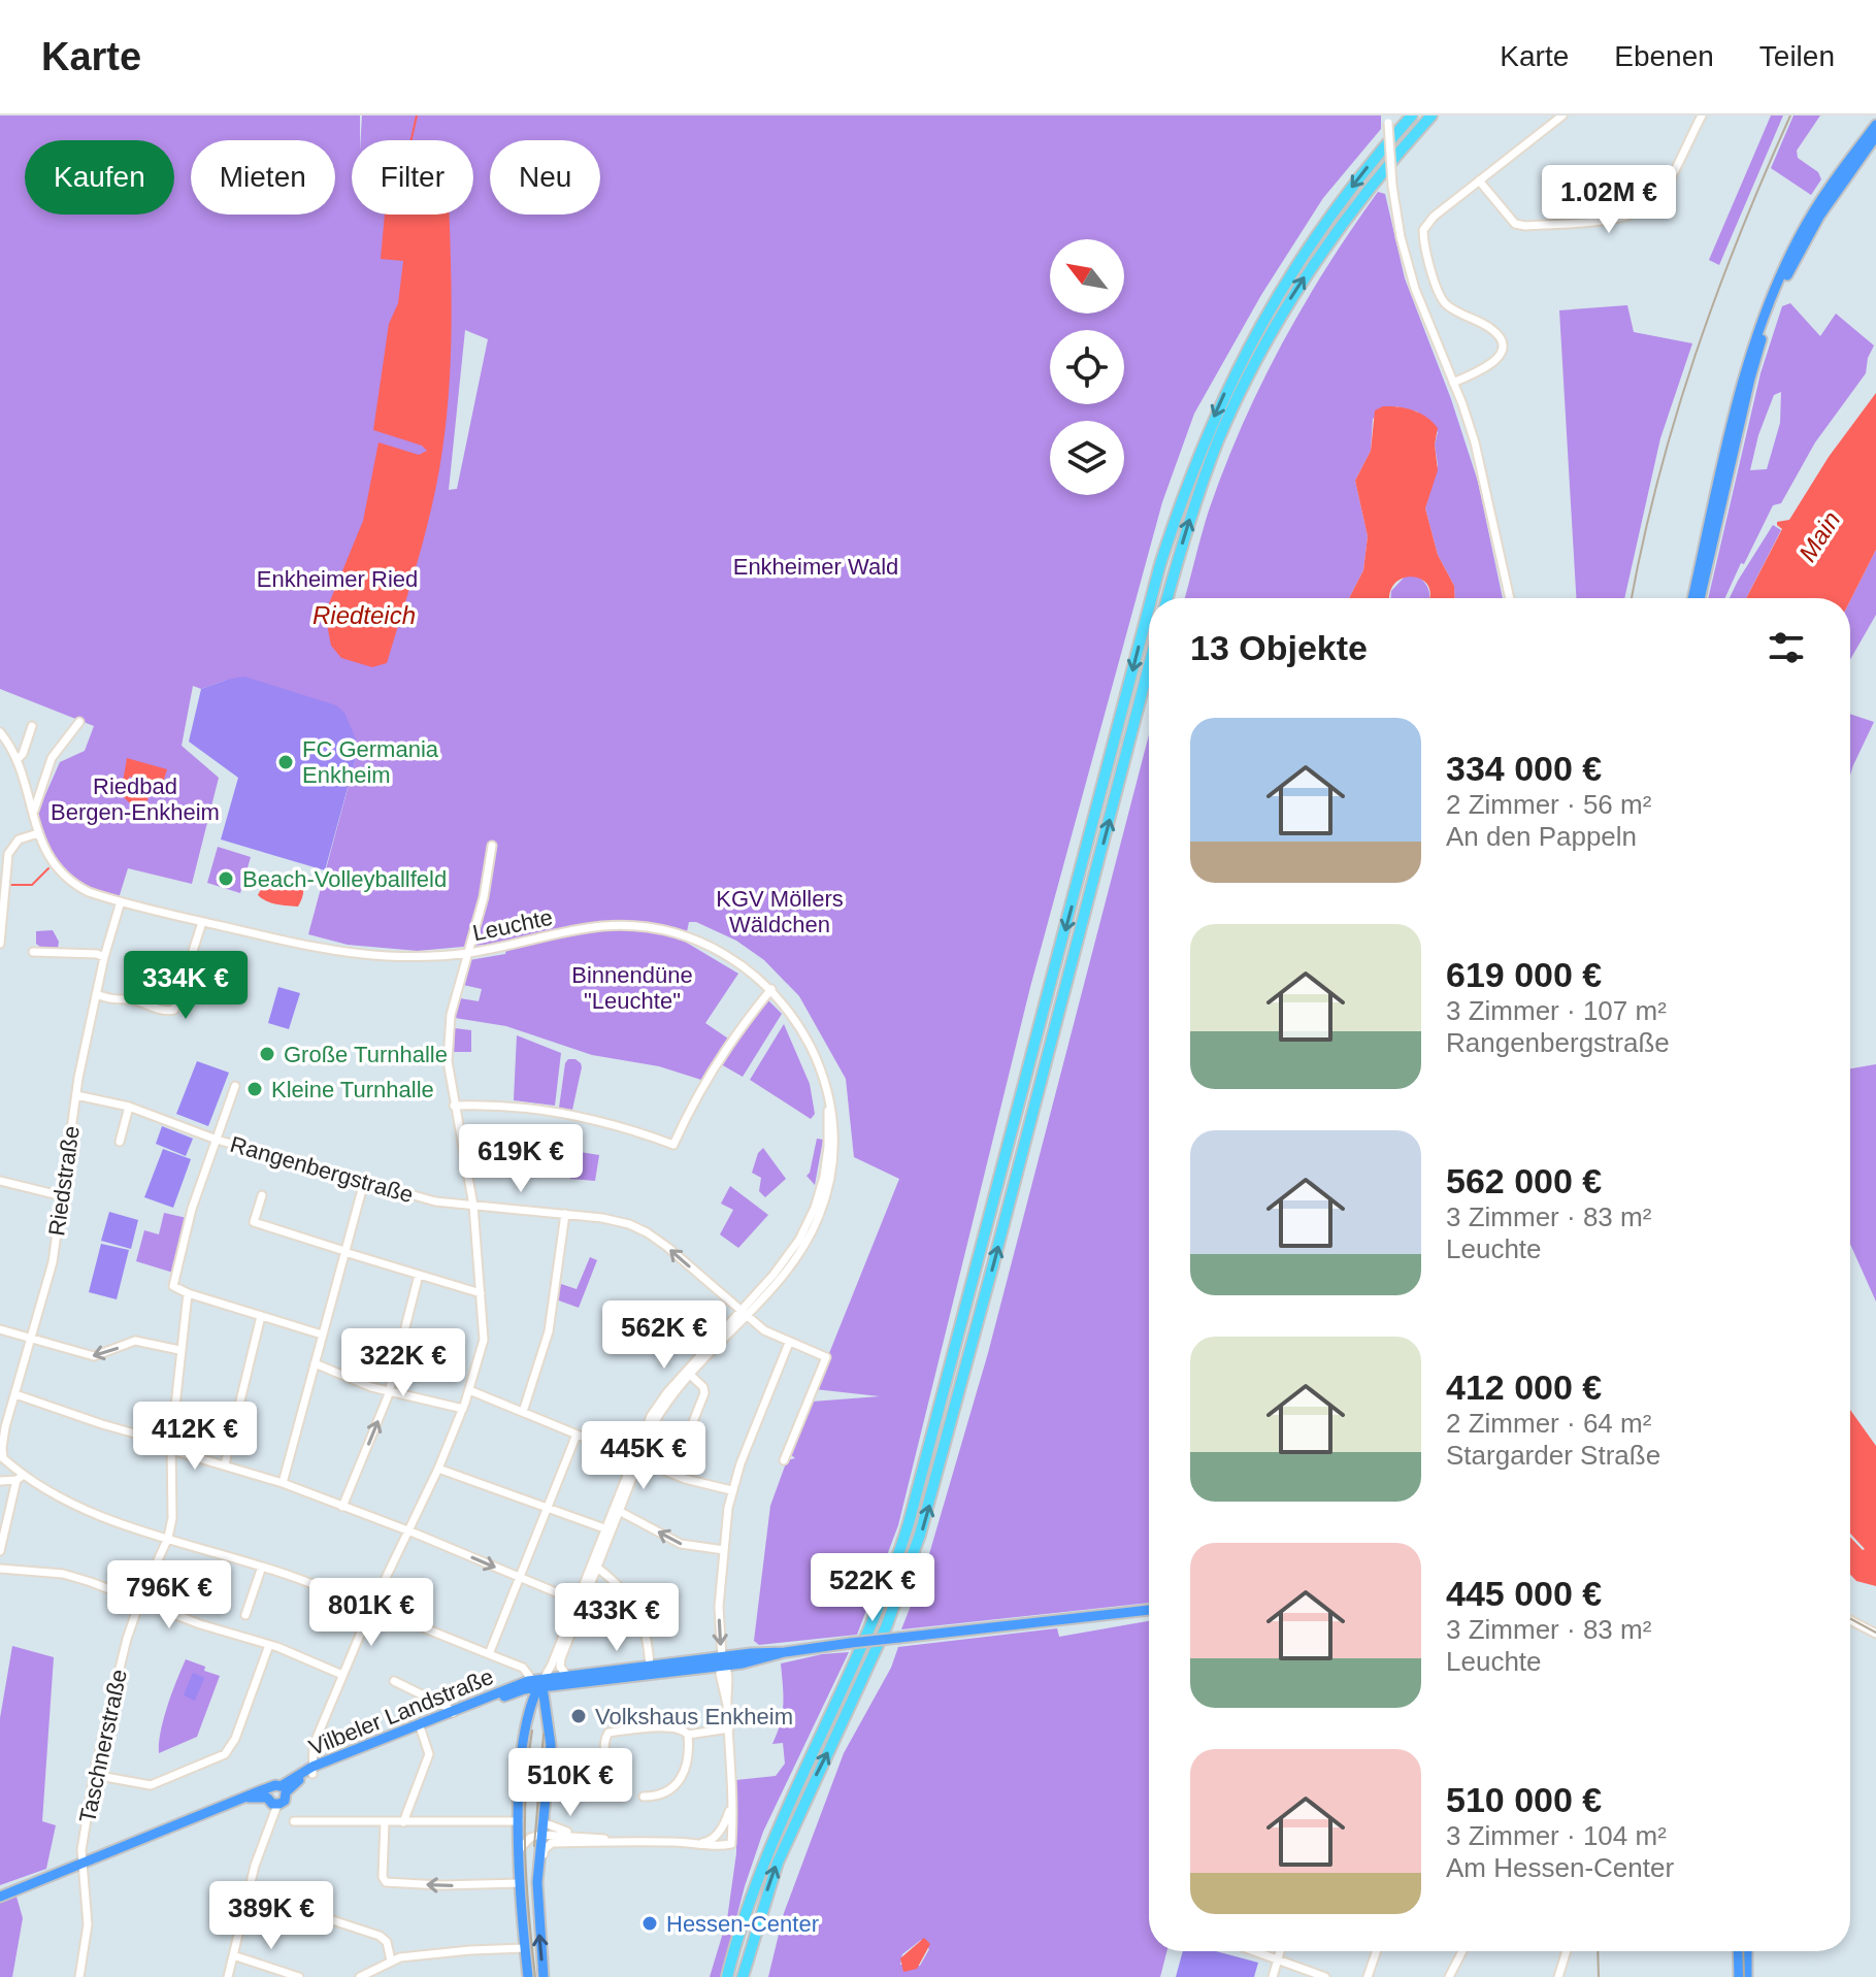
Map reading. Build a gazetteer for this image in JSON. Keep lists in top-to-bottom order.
{
  "streets": {
    "main road": ["Vilbeler Landstraße"],
    "street": [
      "Leuchte",
      "Rangenbergstraße",
      "Riedstraße",
      "Taschnerstraße"
    ]
  },
  "crossings": [
    ["Leuchte", "Rangenbergstraße"],
    ["Leuchte", "Riedstraße"],
    ["Leuchte", "Vilbeler Landstraße"],
    ["Rangenbergstraße", "Riedstraße"],
    ["Vilbeler Landstraße", "Taschnerstraße"]
  ],
  "water": ["Main", "Riedteich"],
  "parks": [
    "Enkheimer Wald",
    "Enkheimer Ried",
    "Riedbad Bergen-Enkheim",
    "KGV Möllers Wäldchen",
    "Binnendüne \"Leuchte\""
  ],
  "places": [
    "FC Germania Enkheim",
    "Beach-Volleyballfeld",
    "Große Turnhalle",
    "Kleine Turnhalle",
    "Volkshaus Enkheim",
    "Hessen-Center"
  ],
  "north": "top left",
  "page": {
    "header": "Karte",
    "nav": ["Karte", "Ebenen", "Teilen"],
    "chip": [
      "Kaufen",
      "Mieten",
      "Filter",
      "Neu"
    ],
    "price": [
      "1.02M €",
      "334K €",
      "619K €",
      "562K €",
      "322K €",
      "412K €",
      "445K €",
      "522K €",
      "796K €",
      "801K €",
      "433K €",
      "510K €",
      "389K €"
    ],
    "heading": "13 Objekte",
    "list": [
      {
        "name": "334 000 €",
        "note": "2 Zimmer · 56 m² · An den Pappeln"
      },
      {
        "name": "619 000 €",
        "note": "3 Zimmer · 107 m² · Rangenbergstraße"
      },
      {
        "name": "562 000 €",
        "note": "3 Zimmer · 83 m² · Leuchte"
      },
      {
        "name": "412 000 €",
        "note": "2 Zimmer · 64 m² · Stargarder Straße"
      },
      {
        "name": "445 000 €",
        "note": "3 Zimmer · 83 m² · Leuchte"
      },
      {
        "name": "510 000 €",
        "note": "3 Zimmer · 104 m² · Am Hessen-Center"
      }
    ]
  }
}
